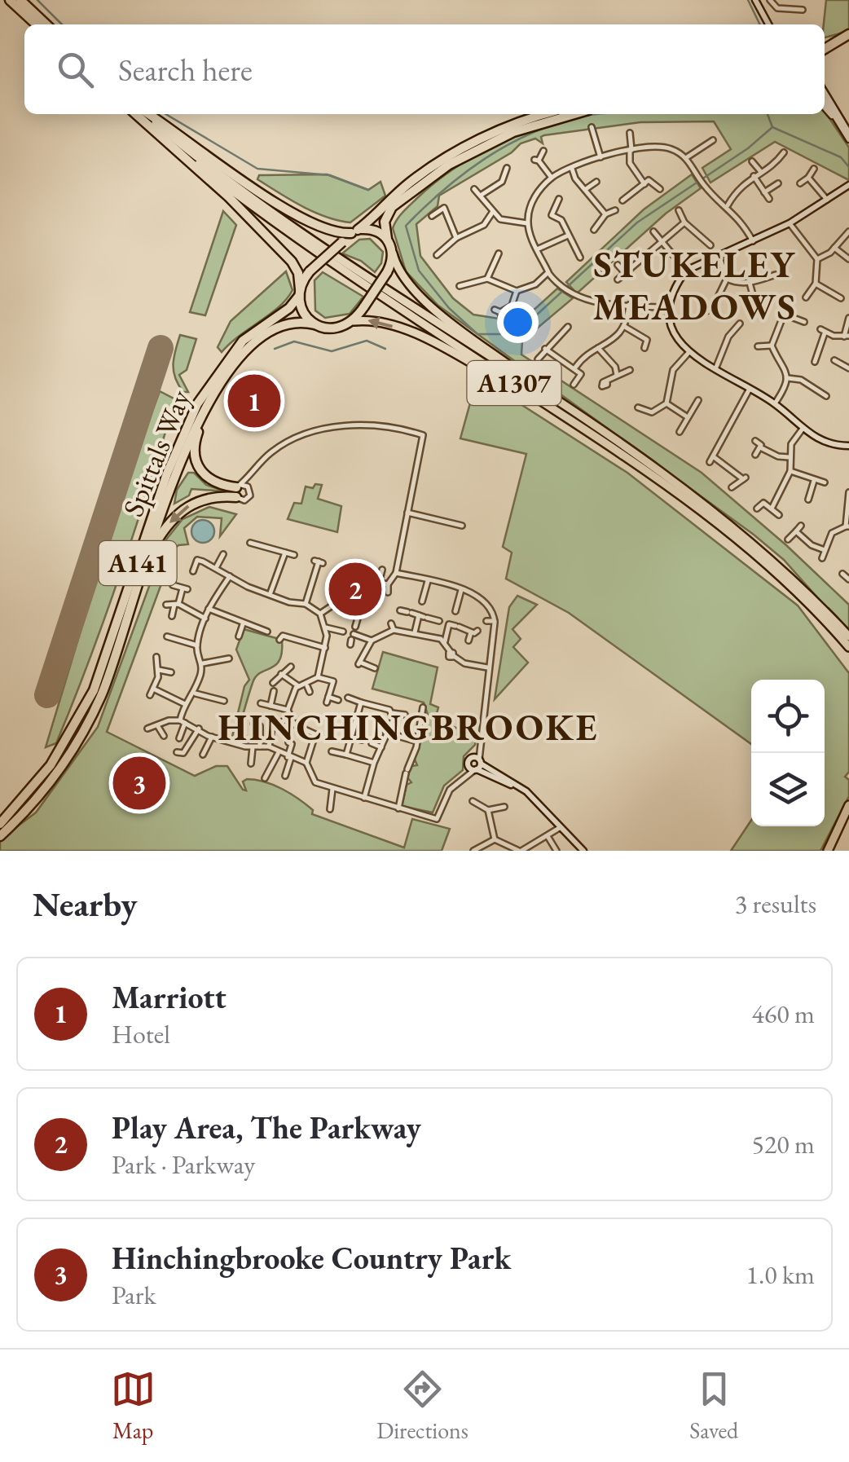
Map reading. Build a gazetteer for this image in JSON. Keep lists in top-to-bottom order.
{
  "streets": {
    "highway": ["A1307", "Spittals Way", "A141"]
  },
  "crossings": [
    ["A1307", "Spittals Way"]
  ],
  "districts": ["STUKELEY MEADOWS", "HINCHINGBROOKE"],
  "page": {
    "search": "Search here",
    "pins": ["1", "2", "3"],
    "heading": ["Nearby", "3 results"],
    "list": [
      {
        "mark": "1",
        "name": "Marriott",
        "note": "Hotel",
        "value": "460 m"
      },
      {
        "mark": "2",
        "name": "Play Area, The Parkway",
        "note": "Park · Parkway",
        "value": "520 m"
      },
      {
        "mark": "3",
        "name": "Hinchingbrooke Country Park",
        "note": "Park",
        "value": "1.0 km"
      }
    ],
    "nav": ["Map", "Directions", "Saved"]
  }
}
